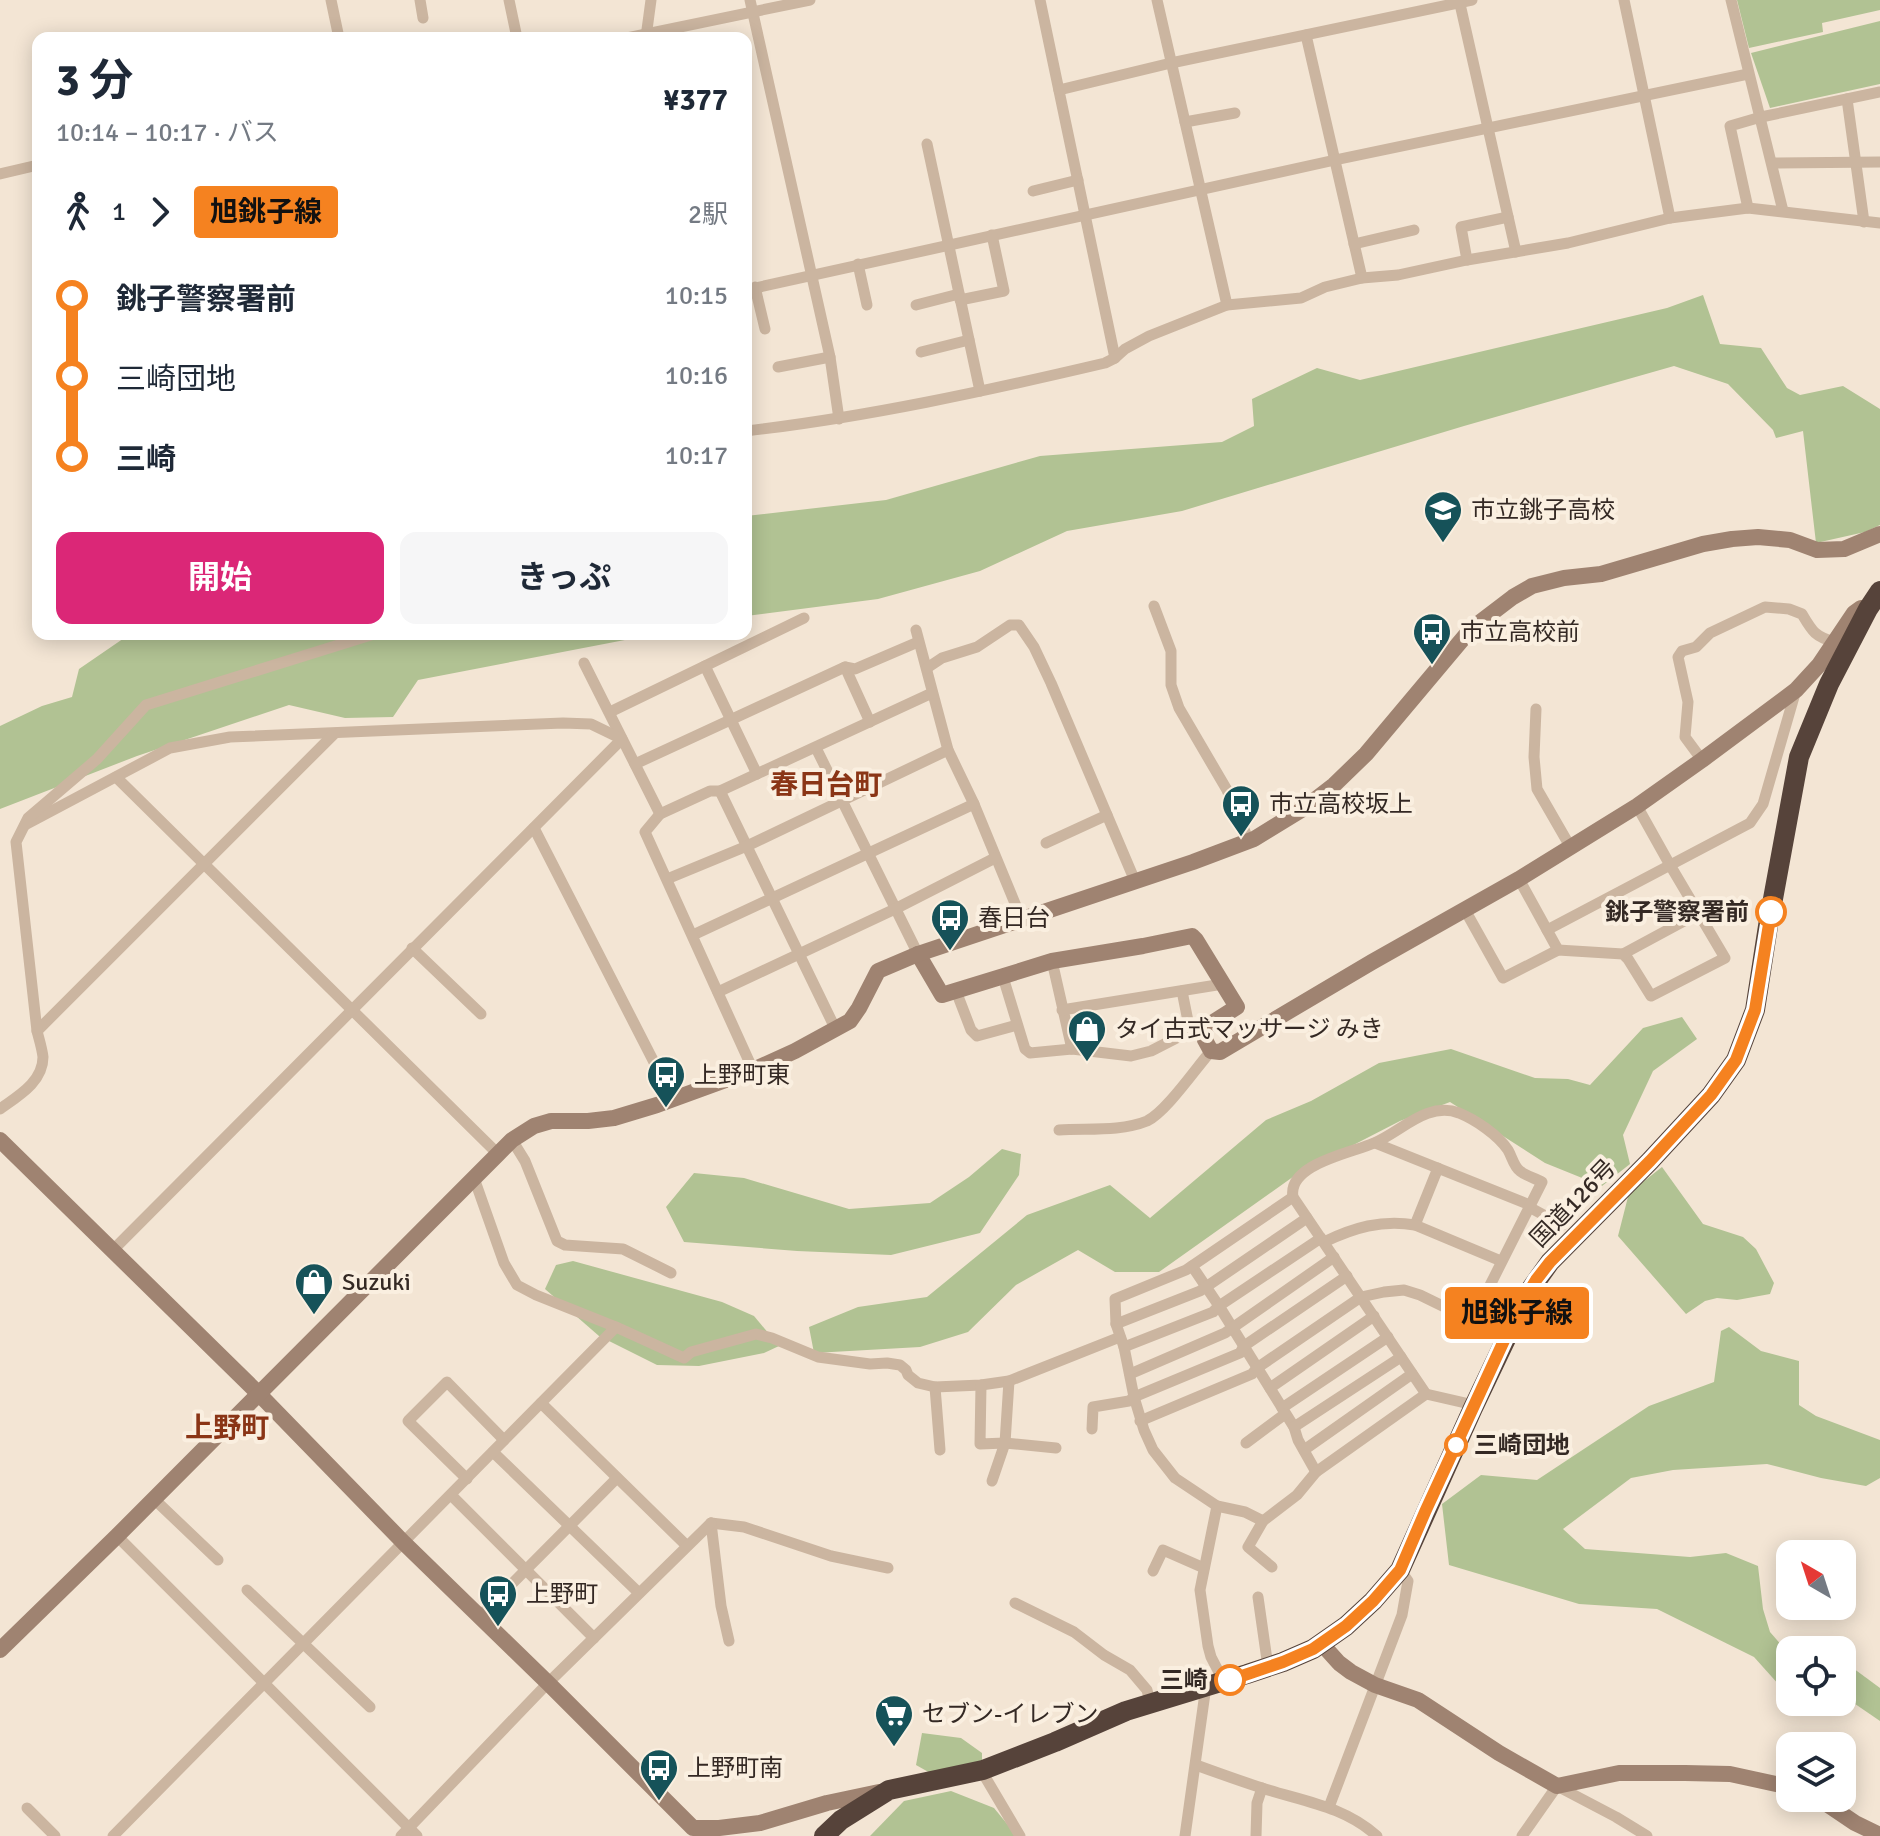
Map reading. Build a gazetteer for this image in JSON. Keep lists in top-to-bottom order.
{
  "streets": {
    "highway": ["国道126号"]
  },
  "districts": ["春日台町", "上野町"],
  "places": {
    "school or university": ["市立銚子高校"],
    "bus stop": [
      "市立高校前",
      "市立高校坂上",
      "春日台",
      "上野町東",
      "上野町",
      "上野町南"
    ],
    "other": ["銚子警察署前", "三崎団地", "三崎"],
    "shop": ["タイ古式マッサージ みき", "Suzuki"],
    "supermarket": ["セブン-イレブン"]
  },
  "lines": ["bus line 旭銚子線"],
  "north": "top left",
  "page": {
    "on_map": "旭銚子線",
    "heading": ["3 分", "10:14 – 10:17 · バス", "¥377"],
    "legs": ["1", "旭銚子線", "2駅"],
    "list": [
      {
        "name": "銚子警察署前",
        "value": "10:15"
      },
      {
        "name": "三崎団地",
        "value": "10:16"
      },
      {
        "name": "三崎",
        "value": "10:17"
      }
    ],
    "buttons": ["開始", "きっぷ"]
  }
}
